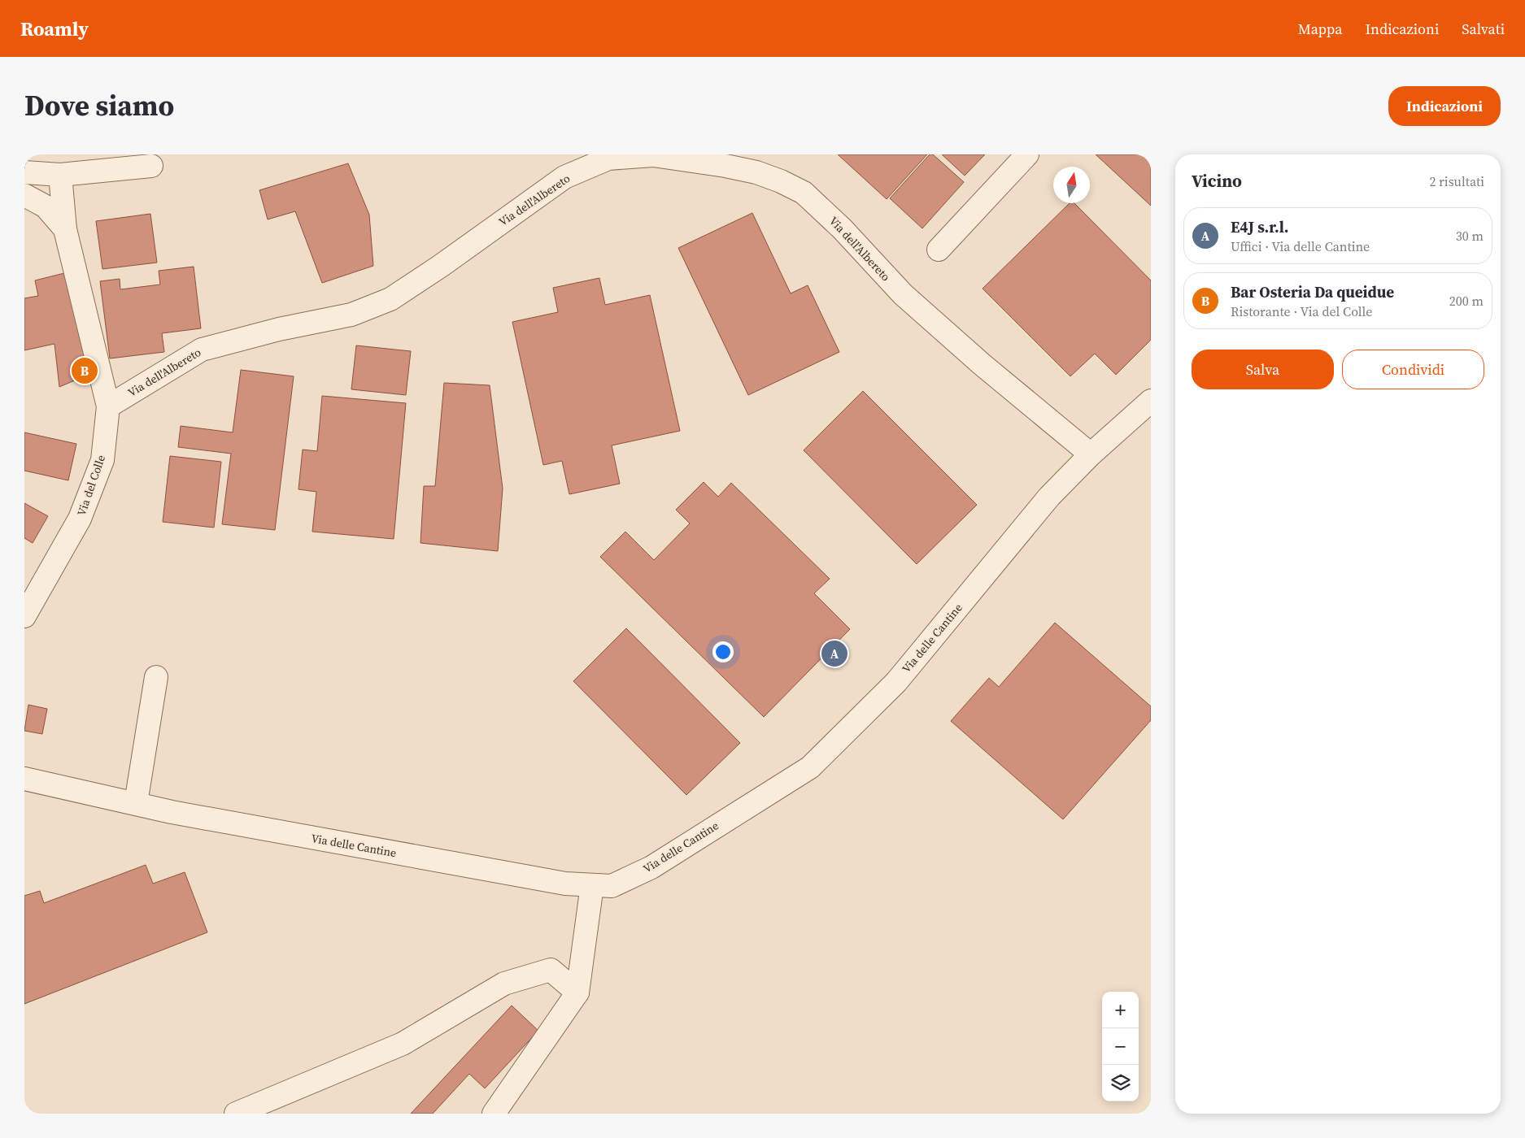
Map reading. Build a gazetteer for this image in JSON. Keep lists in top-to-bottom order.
{
  "streets": {
    "street": ["Via dell'Albereto", "Via del Colle", "Via delle Cantine"]
  },
  "crossings": [
    ["Via dell'Albereto", "Via del Colle"],
    ["Via dell'Albereto", "Via delle Cantine"]
  ],
  "north": "top",
  "page": {
    "header": "Roamly",
    "nav": ["Mappa", "Indicazioni", "Salvati"],
    "title": "Dove siamo",
    "buttons": [
      "Indicazioni",
      ["Salva", "Condividi"]
    ],
    "heading": ["Vicino", "2 risultati"],
    "list": [
      {
        "mark": "A",
        "name": "E4J s.r.l.",
        "note": "Uffici · Via delle Cantine",
        "value": "30 m"
      },
      {
        "mark": "B",
        "name": "Bar Osteria Da queidue",
        "note": "Ristorante · Via del Colle",
        "value": "200 m"
      }
    ],
    "pins": ["B", "A"],
    "map_buttons": ["+", "−"]
  }
}
